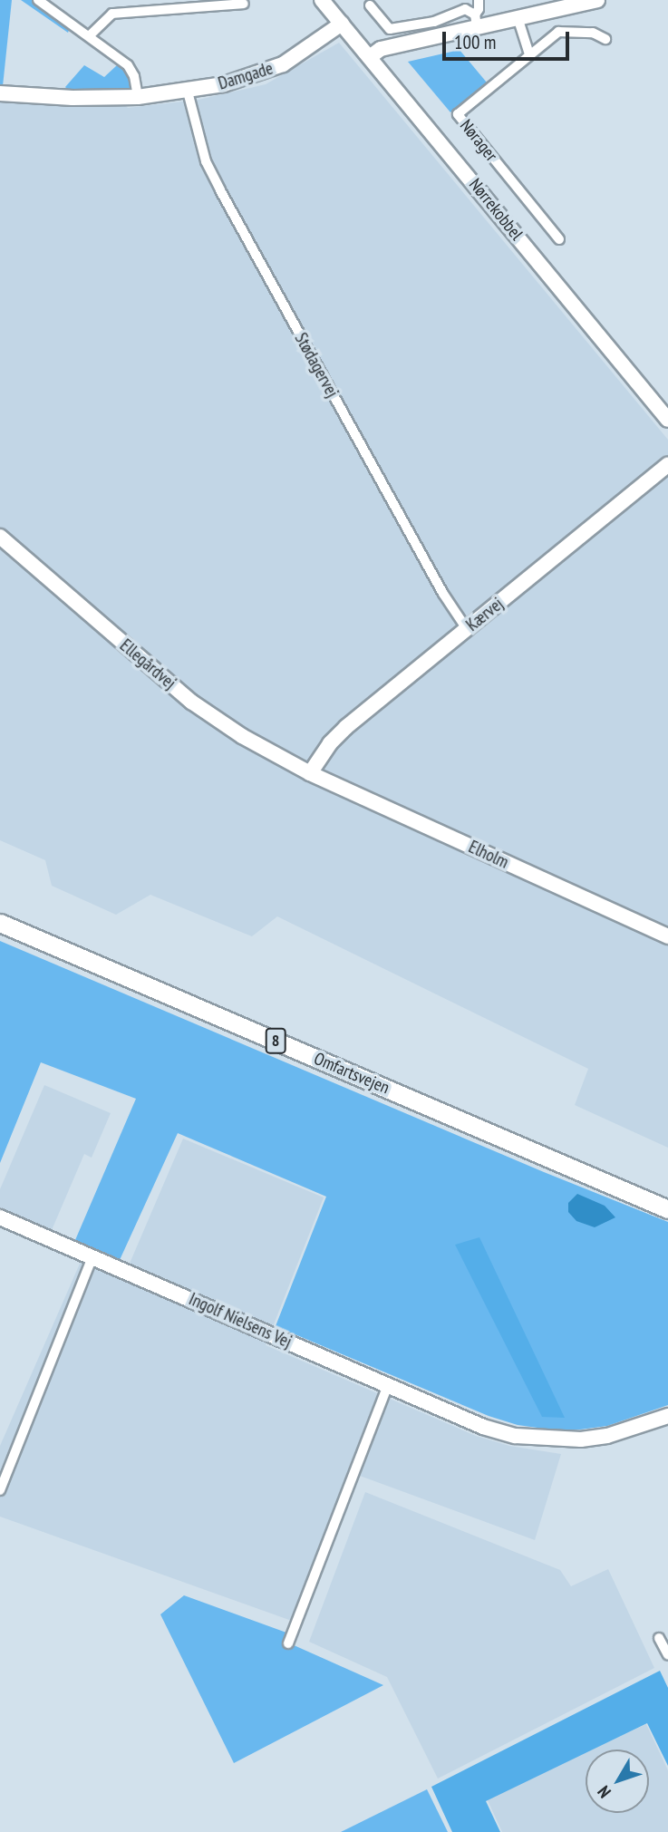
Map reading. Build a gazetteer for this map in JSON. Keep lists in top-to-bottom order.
{
  "streets": {
    "highway": ["8", "Omfartsvejen"],
    "street": [
      "Damgade",
      "Nørager",
      "Nørrekobbel",
      "Stødagervej",
      "Kærvej",
      "Ellegårdvej",
      "Elholm",
      "Ingolf Nielsens Vej"
    ]
  },
  "crossings": [
    ["Damgade", "Nørrekobbel"],
    ["Damgade", "Stødagervej"],
    ["Stødagervej", "Kærvej"],
    ["Kærvej", "Ellegårdvej"],
    ["Kærvej", "Elholm"],
    ["Ellegårdvej", "Elholm"]
  ],
  "scale_bar": "100 m",
  "north": "bottom left"
}
